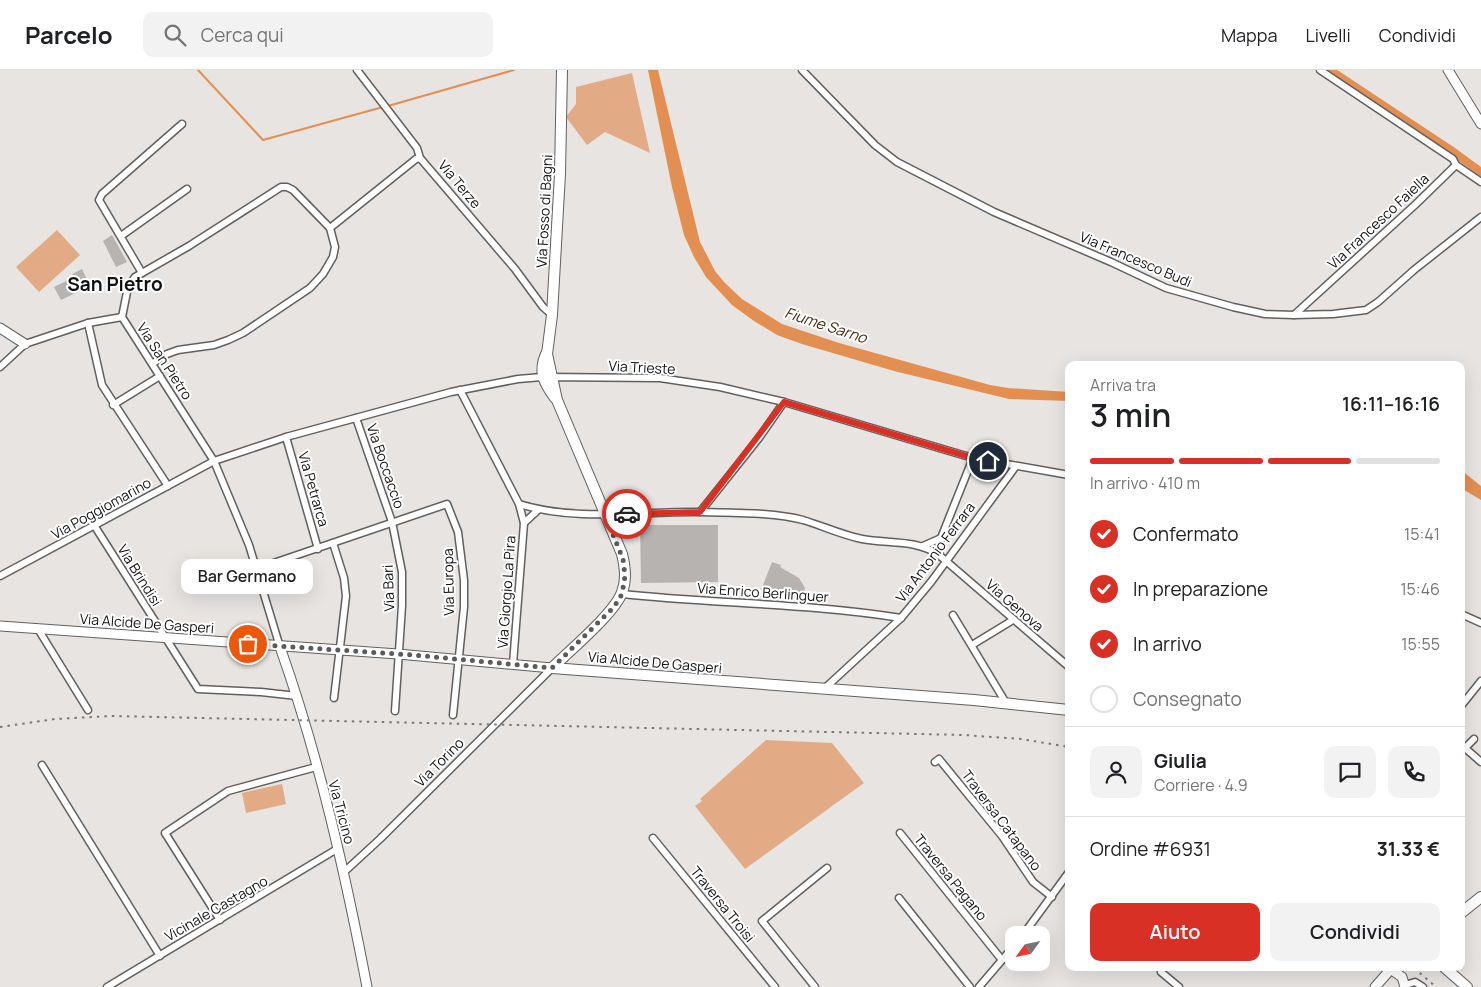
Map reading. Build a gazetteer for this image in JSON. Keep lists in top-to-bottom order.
{
  "streets": {
    "main road": ["Via Fosso di Bagni", "Via Alcide De Gasperi", "Via Tricino"],
    "street": [
      "Via Terze",
      "Via Francesco Faiella",
      "Via Francesco Budi",
      "Via San Pietro",
      "Via Trieste",
      "Via Boccaccio",
      "Via Petrarca",
      "Via Poggiomarino",
      "Via Antonio Ferrara",
      "Via Brindisi",
      "Via Europa",
      "Via Bari",
      "Via Giorgio La Pira",
      "Via Enrico Berlinguer",
      "Via Genova",
      "Via Torino",
      "Traversa Catapano",
      "Traversa Pagano",
      "Traversa Troisi",
      "Vicinale Castagno"
    ]
  },
  "crossings": [
    ["Via Terze", "Via Fosso di Bagni"],
    ["Via Fosso di Bagni", "Via Trieste"],
    ["Via Francesco Faiella", "Via Francesco Budi"],
    ["Via San Pietro", "Via Trieste"],
    ["Via San Pietro", "Via Poggiomarino"],
    ["Via San Pietro", "Via Alcide De Gasperi"],
    ["Via San Pietro", "Via Tricino"],
    ["Via Trieste", "Via Boccaccio"],
    ["Via Trieste", "Via Petrarca"],
    ["Via Trieste", "Via Poggiomarino"],
    ["Via Trieste", "Via Antonio Ferrara"],
    ["Via Trieste", "Via Giorgio La Pira"],
    ["Via Boccaccio", "Via Europa"],
    ["Via Boccaccio", "Via Bari"],
    ["Via Poggiomarino", "Via Brindisi"],
    ["Via Antonio Ferrara", "Via Enrico Berlinguer"],
    ["Via Antonio Ferrara", "Via Genova"],
    ["Via Antonio Ferrara", "Via Alcide De Gasperi"],
    ["Via Brindisi", "Via Alcide De Gasperi"],
    ["Via Brindisi", "Via Tricino"],
    ["Via Europa", "Via Bari"],
    ["Via Europa", "Via Alcide De Gasperi"],
    ["Via Bari", "Via Alcide De Gasperi"],
    ["Via Giorgio La Pira", "Via Alcide De Gasperi"],
    ["Via Alcide De Gasperi", "Via Torino"],
    ["Via Alcide De Gasperi", "Via Tricino"],
    ["Via Torino", "Via Tricino"],
    ["Via Tricino", "Vicinale Castagno"]
  ],
  "districts": ["San Pietro"],
  "water": ["Fiume Sarno"],
  "places": ["Bar Germano"],
  "north": "bottom left",
  "page": {
    "header": "Parcelo",
    "search": "Cerca qui",
    "nav": ["Mappa", "Livelli", "Condividi"],
    "heading": ["3 min", "Arriva tra", "16:11–16:16"],
    "panel": [
      "Giulia",
      "Corriere · 4.9",
      "Ordine #6931",
      "31.33 €"
    ],
    "bar": "In arrivo · 410 m",
    "list": [
      ["Confermato", "15:41"],
      ["In preparazione", "15:46"],
      ["In arrivo", "15:55"],
      "Consegnato"
    ],
    "bubble": "Bar Germano",
    "buttons": ["Aiuto", "Condividi"]
  }
}
